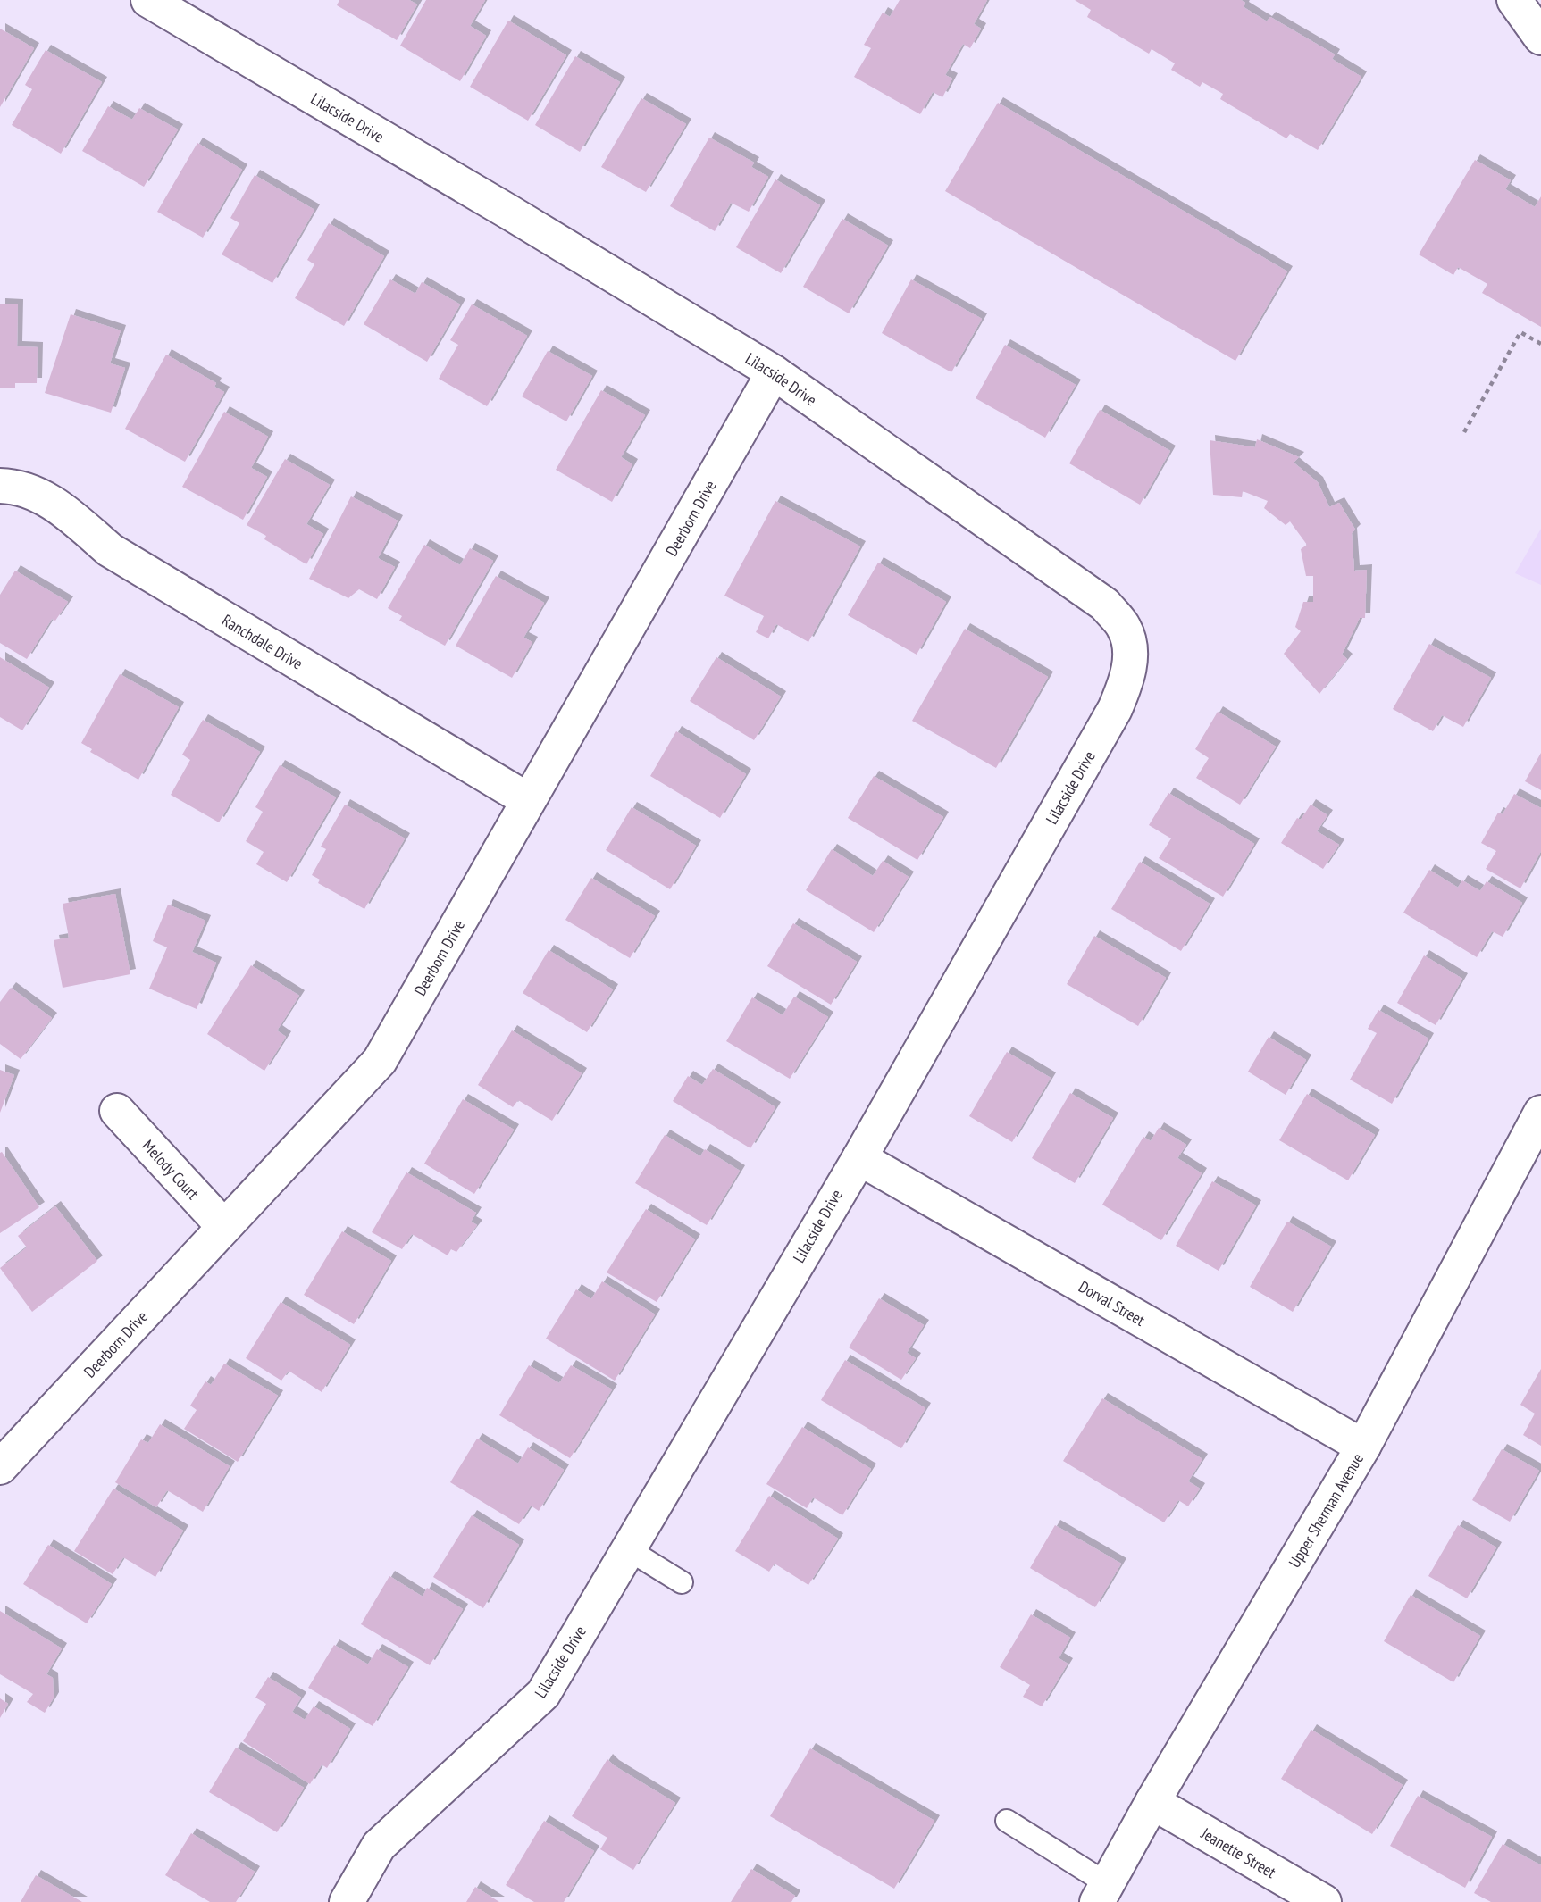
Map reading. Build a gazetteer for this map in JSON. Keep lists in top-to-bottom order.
{
  "streets": {
    "street": [
      "Lilacside Drive",
      "Deerborn Drive",
      "Ranchdale Drive",
      "Melody Court",
      "Dorval Street",
      "Upper Sherman Avenue",
      "Jeanette Street"
    ]
  },
  "crossings": [
    ["Lilacside Drive", "Deerborn Drive"],
    ["Lilacside Drive", "Dorval Street"],
    ["Deerborn Drive", "Ranchdale Drive"],
    ["Deerborn Drive", "Melody Court"],
    ["Dorval Street", "Upper Sherman Avenue"],
    ["Upper Sherman Avenue", "Jeanette Street"]
  ]
}
